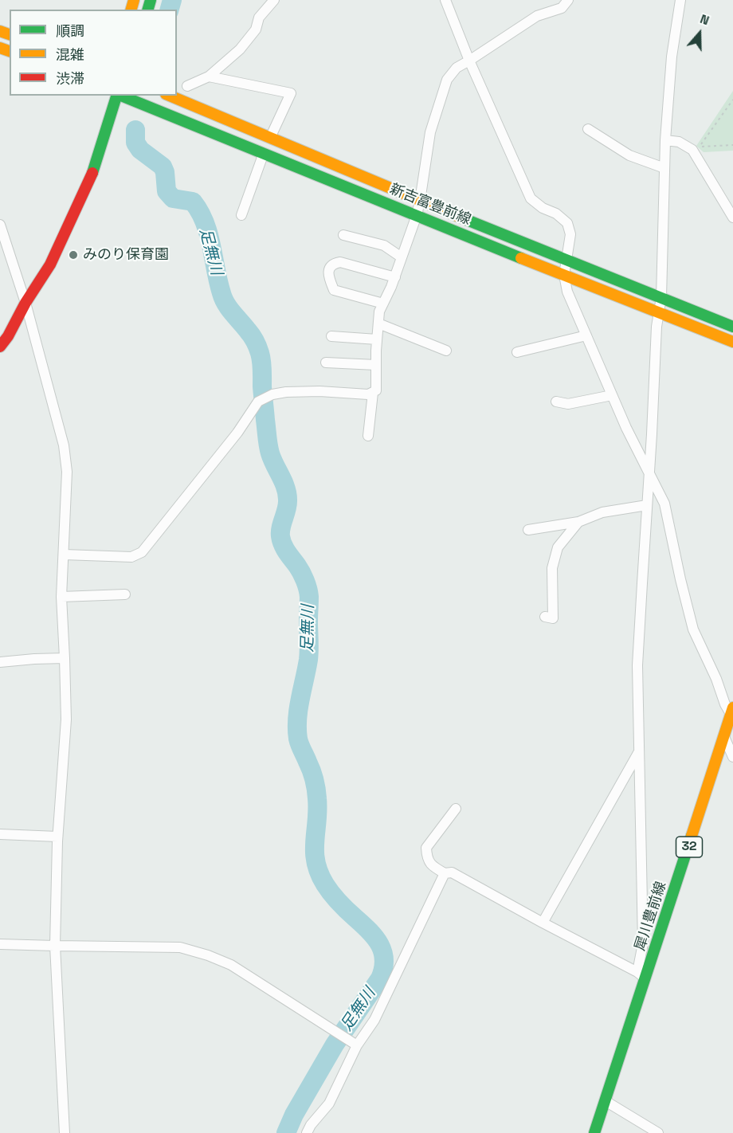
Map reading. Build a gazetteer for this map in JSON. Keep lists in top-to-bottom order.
{
  "streets": {
    "main road": ["新吉富豊前線", "32", "犀川豊前線"]
  },
  "water": ["足無川"],
  "places": ["みのり保育園"],
  "legend": ["順調", "混雑", "渋滞"],
  "north": "top"
}
